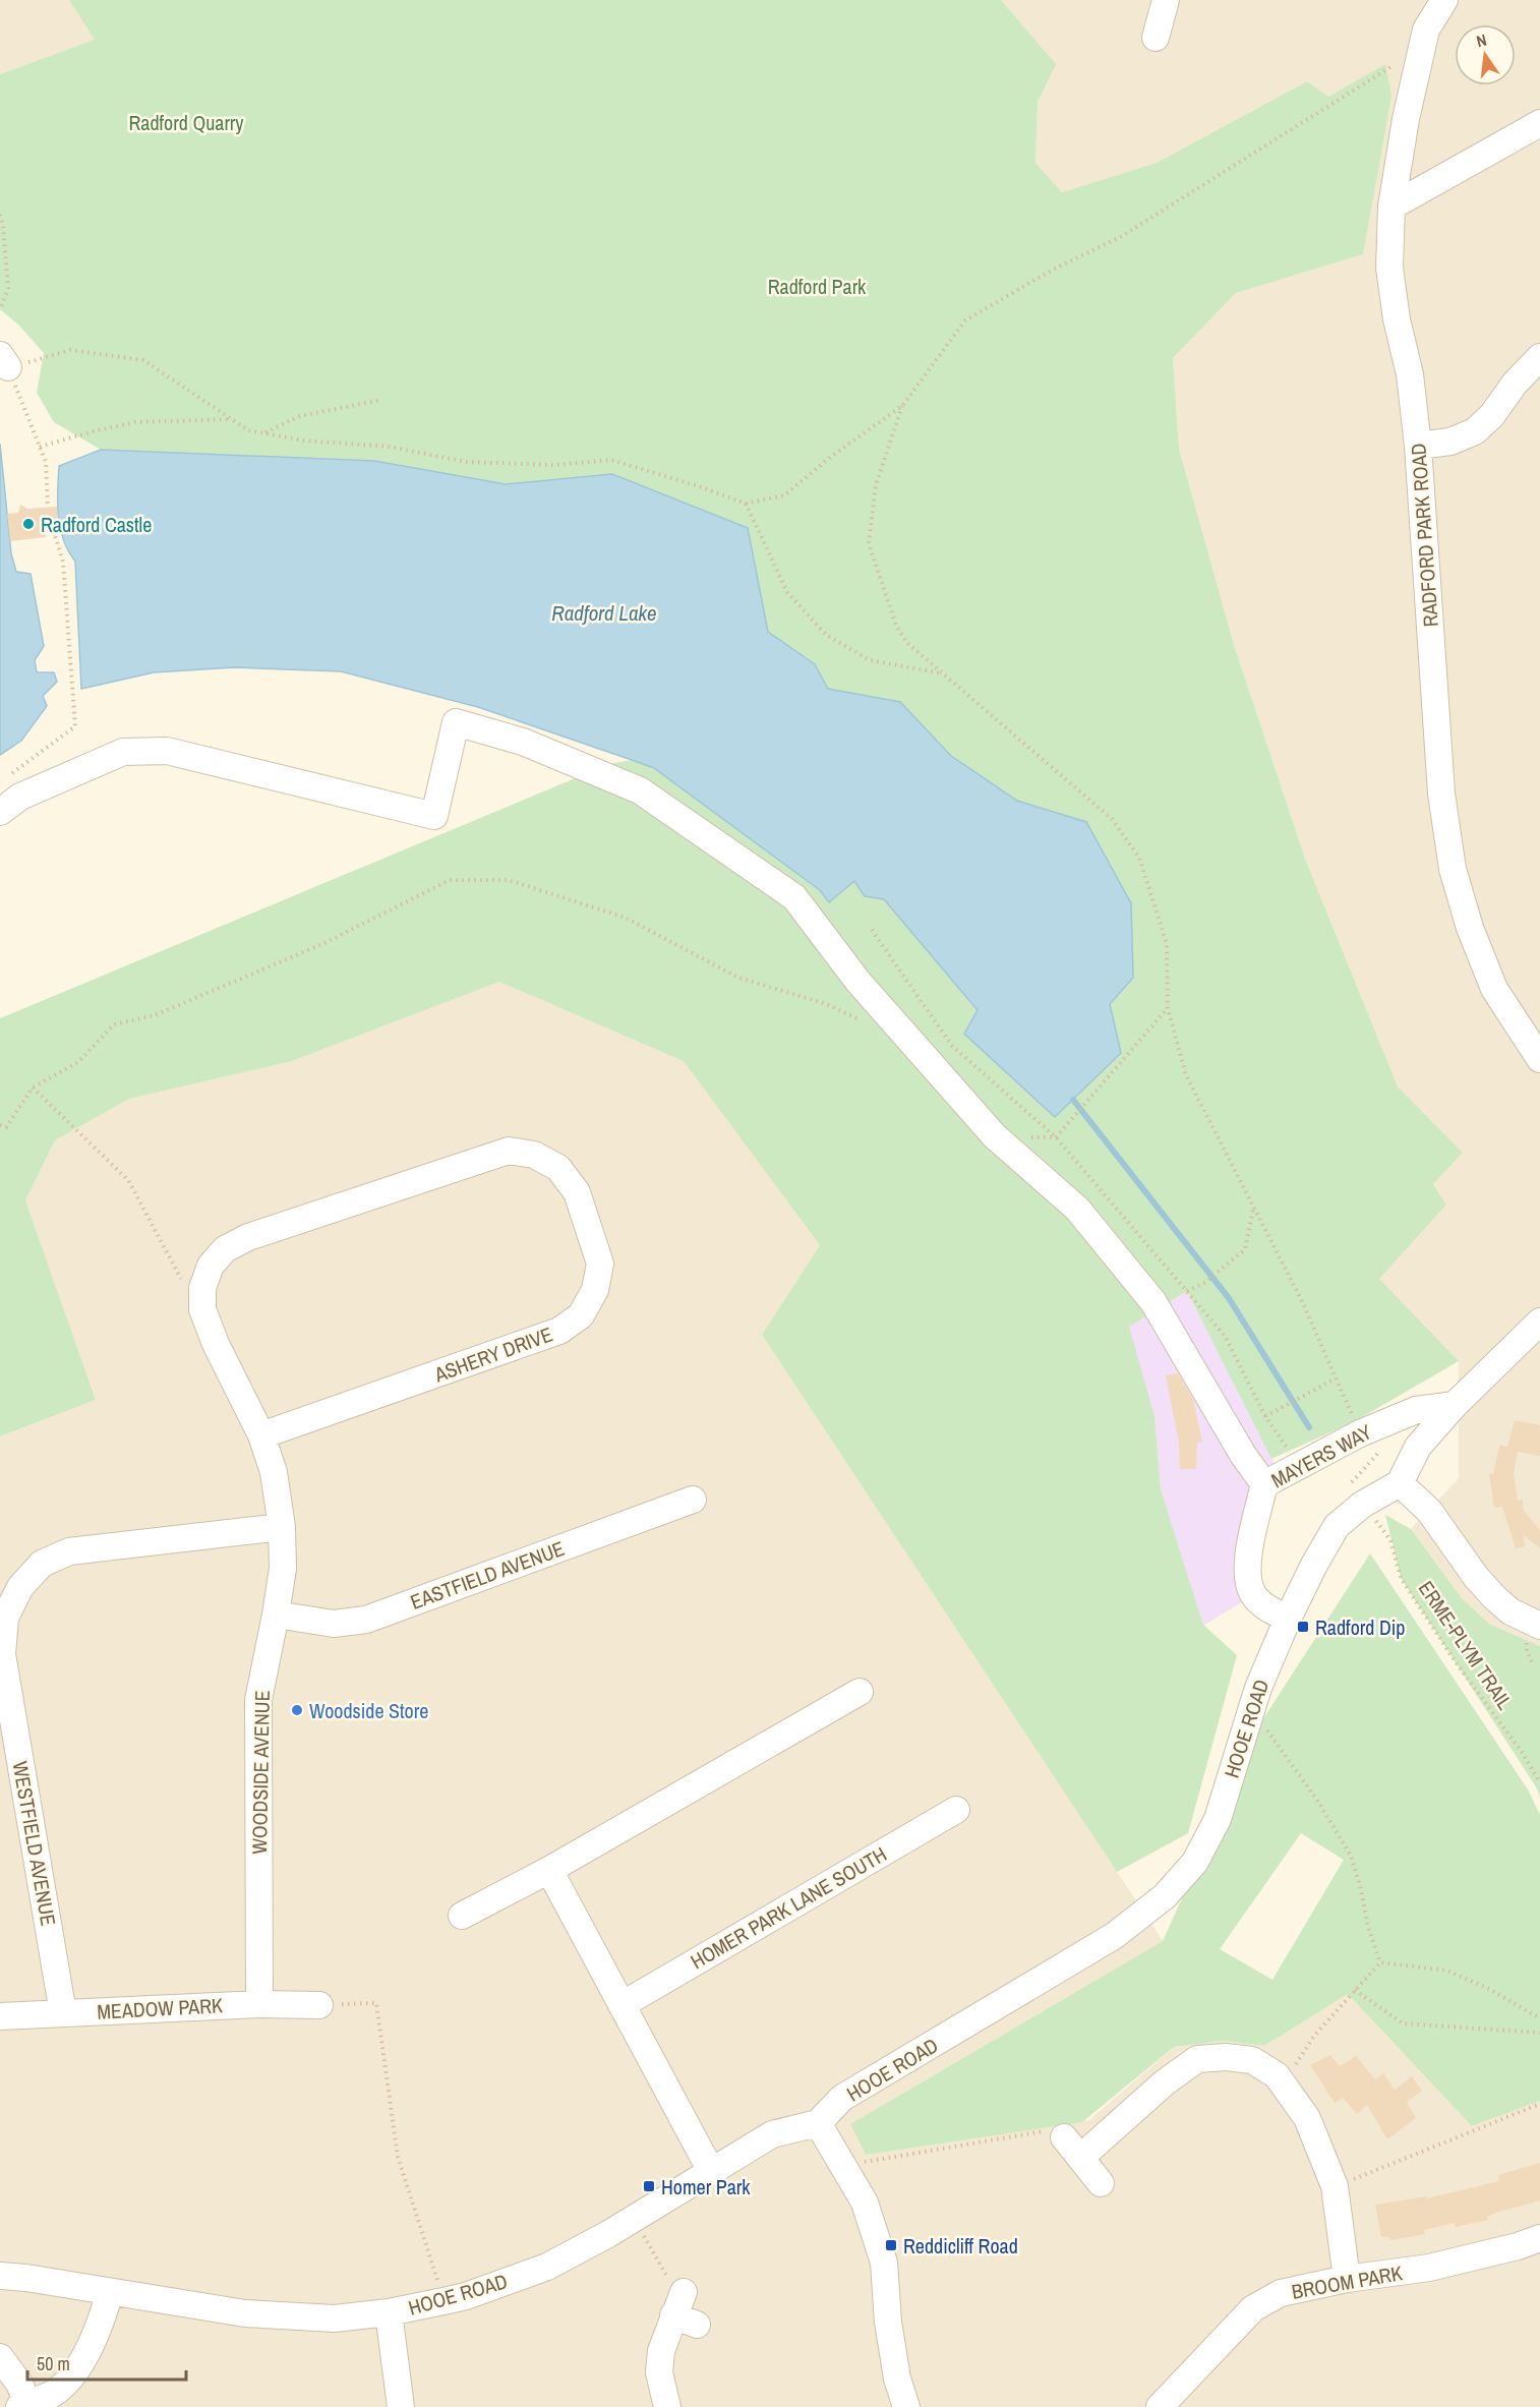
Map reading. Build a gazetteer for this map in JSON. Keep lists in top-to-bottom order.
{
  "streets": {
    "street": [
      "RADFORD PARK ROAD",
      "ASHERY DRIVE",
      "MAYERS WAY",
      "EASTFIELD AVENUE",
      "HOOE ROAD",
      "WOODSIDE AVENUE",
      "WESTFIELD AVENUE",
      "HOMER PARK LANE SOUTH",
      "MEADOW PARK",
      "BROOM PARK"
    ],
    "path": ["ERME-PLYM TRAIL"]
  },
  "crossings": [
    ["ASHERY DRIVE", "WOODSIDE AVENUE"],
    ["MAYERS WAY", "HOOE ROAD"],
    ["EASTFIELD AVENUE", "WOODSIDE AVENUE"],
    ["ERME-PLYM TRAIL", "HOOE ROAD"],
    ["WOODSIDE AVENUE", "WESTFIELD AVENUE"],
    ["WOODSIDE AVENUE", "MEADOW PARK"],
    ["WESTFIELD AVENUE", "MEADOW PARK"]
  ],
  "water": ["Radford Lake"],
  "parks": ["Radford Quarry", "Radford Park"],
  "places": {
    "other": ["Radford Castle", "Woodside Store"],
    "transit": ["Radford Dip", "Homer Park", "Reddicliff Road"]
  },
  "scale_bar": "50 m",
  "north": "top"
}
